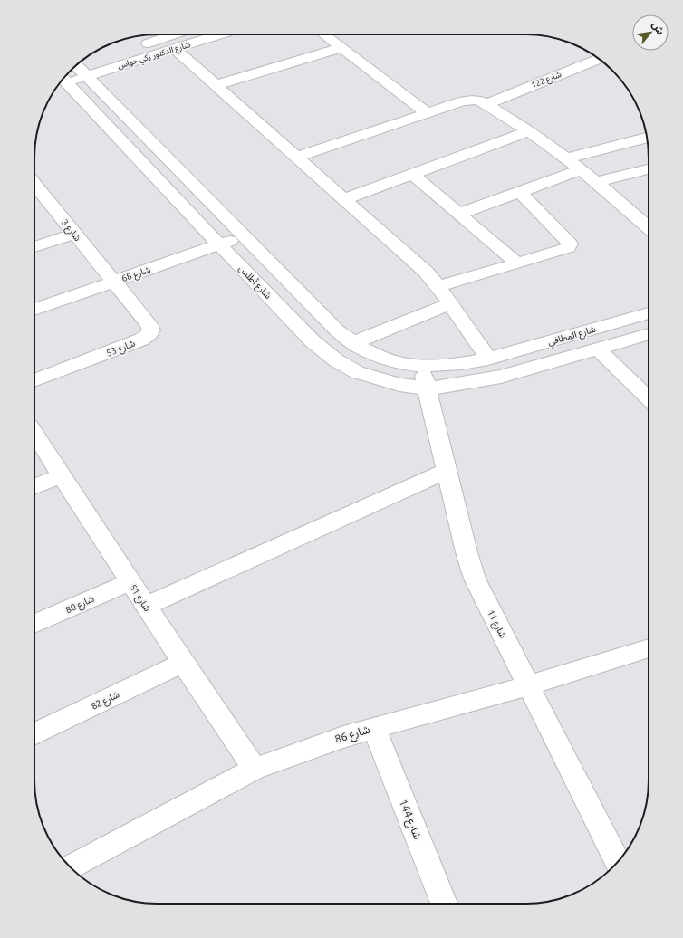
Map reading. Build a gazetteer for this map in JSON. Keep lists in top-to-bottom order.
{
  "streets": {
    "street": [
      "شارع الدكتور زكي حواس",
      "شارع 122",
      "شارع 3",
      "شارع 68",
      "شارع أطلس",
      "شارع المطافي",
      "شارع 53",
      "شارع 51",
      "شارع 80",
      "شارع 11",
      "شارع 82",
      "شارع 86",
      "شارع 144"
    ]
  },
  "crossings": [
    ["شارع الدكتور زكي حواس", "شارع أطلس"],
    ["شارع 3", "شارع 68"],
    ["شارع 3", "شارع 53"],
    ["شارع 68", "شارع أطلس"],
    ["شارع 68", "شارع 53"],
    ["شارع أطلس", "شارع 11"],
    ["شارع 51", "شارع 80"],
    ["شارع 51", "شارع 82"],
    ["شارع 51", "شارع 86"],
    ["شارع 11", "شارع 86"],
    ["شارع 86", "شارع 144"]
  ],
  "north": "top right"
}
